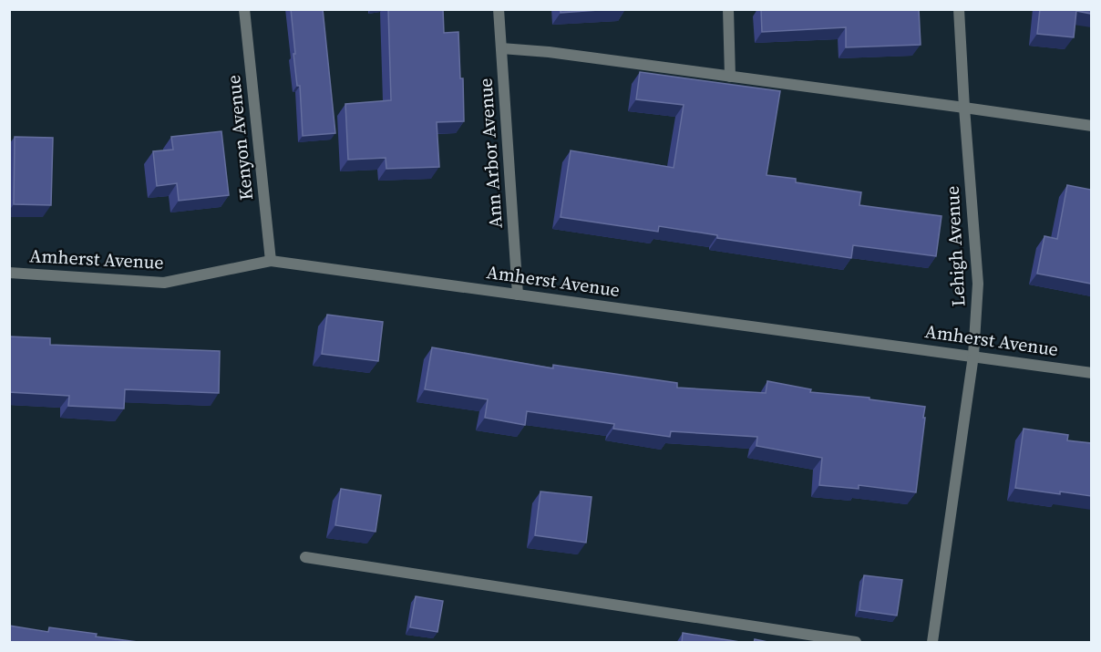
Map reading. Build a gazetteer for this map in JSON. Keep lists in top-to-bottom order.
{
  "streets": {
    "street": [
      "Kenyon Avenue",
      "Ann Arbor Avenue",
      "Lehigh Avenue",
      "Amherst Avenue"
    ]
  },
  "crossings": [
    ["Kenyon Avenue", "Amherst Avenue"],
    ["Ann Arbor Avenue", "Amherst Avenue"],
    ["Lehigh Avenue", "Amherst Avenue"]
  ]
}
